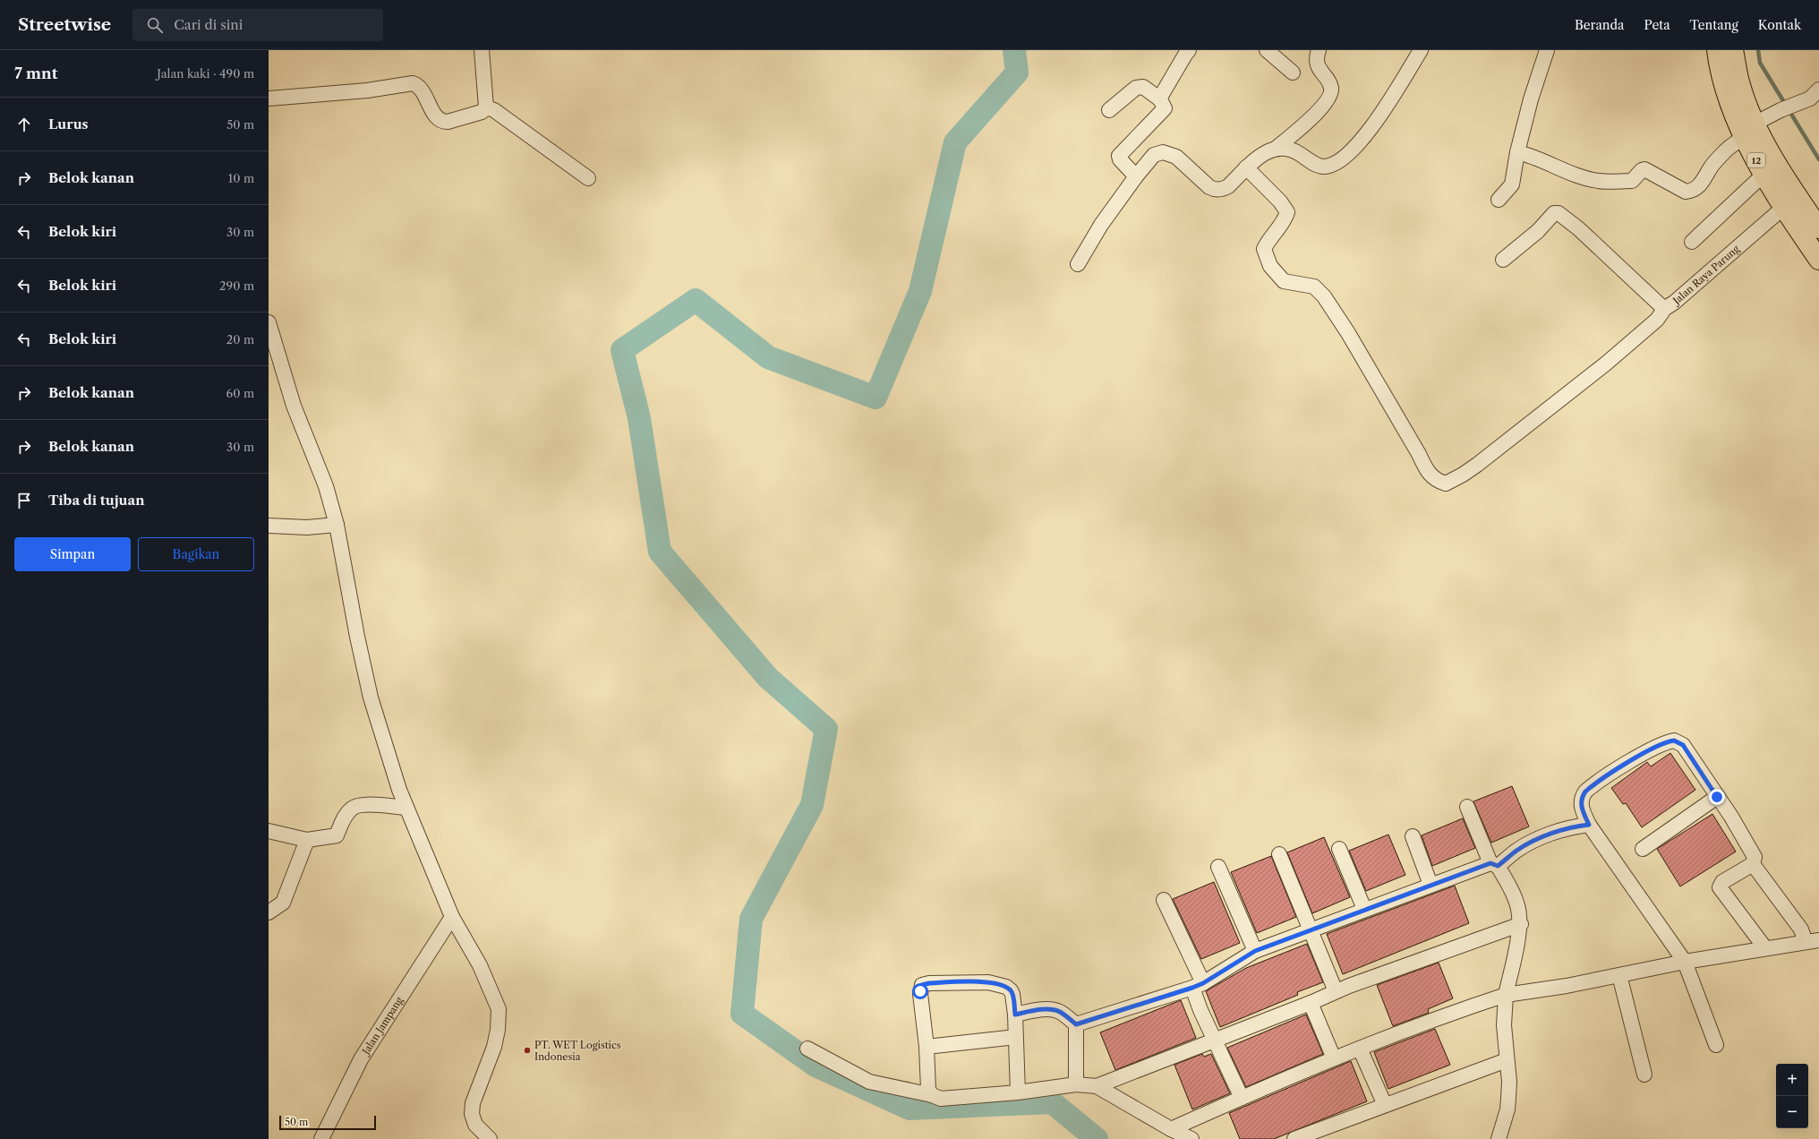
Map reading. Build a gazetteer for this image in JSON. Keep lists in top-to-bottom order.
{
  "streets": {
    "highway": ["12"],
    "street": ["Jalan Raya Parung", "Jalan Jampang"]
  },
  "crossings": [
    ["12", "Jalan Raya Parung"]
  ],
  "places": ["PT. WET Logistics Indonesia"],
  "scale_bar": "50 m",
  "page": {
    "header": "Streetwise",
    "search": "Cari di sini",
    "nav": [
      "Beranda",
      "Peta",
      "Tentang",
      "Kontak"
    ],
    "heading": ["7 mnt", "Jalan kaki · 490 m"],
    "list": [
      ["Lurus", "50 m"],
      ["Belok kanan", "10 m"],
      ["Belok kiri", "30 m"],
      ["Belok kiri", "290 m"],
      ["Belok kiri", "20 m"],
      ["Belok kanan", "60 m"],
      ["Belok kanan", "30 m"],
      "Tiba di tujuan"
    ],
    "buttons": ["Simpan", "Bagikan"],
    "map_buttons": ["+", "−"],
    "scale": "50 m"
  }
}
